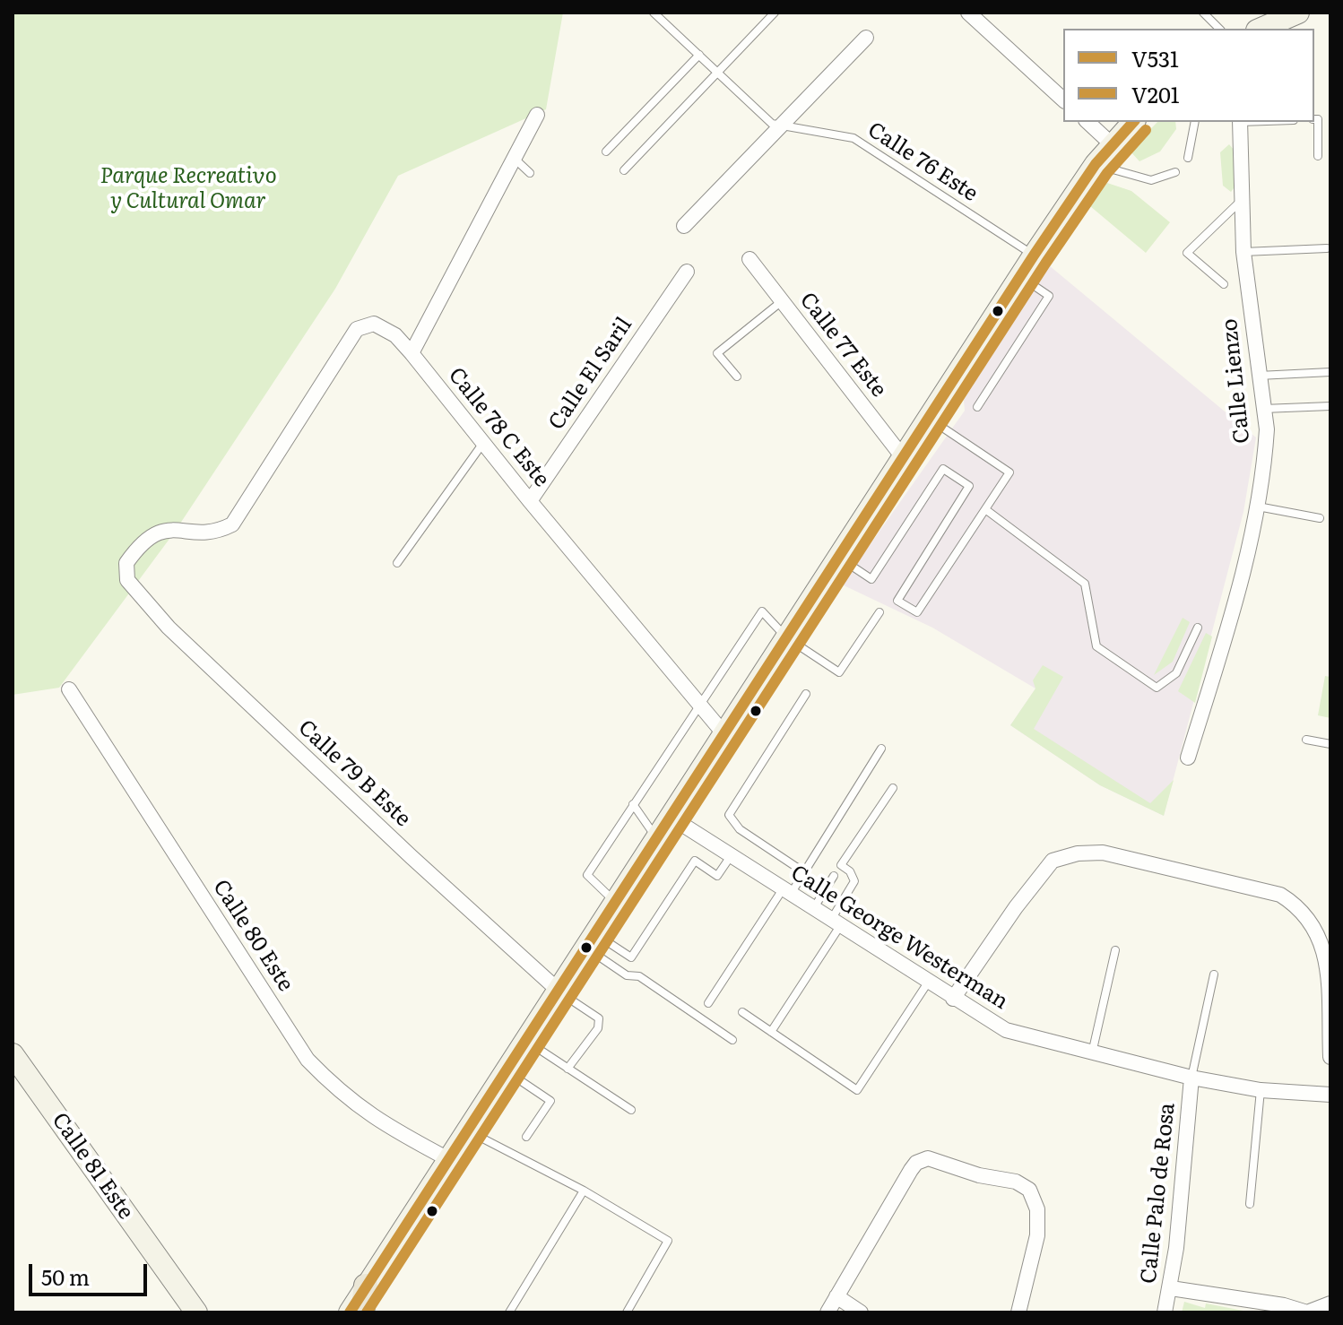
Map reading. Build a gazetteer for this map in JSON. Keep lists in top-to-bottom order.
{
  "streets": {
    "main road": ["Calle 81 Este"],
    "street": [
      "Calle 77 Este",
      "Calle El Saril",
      "Calle Lienzo",
      "Calle 78 C Este",
      "Calle 79 B Este",
      "Calle 80 Este",
      "Calle George Westerman",
      "Calle Palo de Rosa"
    ],
    "lane": ["Calle 76 Este"]
  },
  "crossings": [
    ["Calle El Saril", "Calle 78 C Este"],
    ["Calle 78 C Este", "Calle 79 B Este"],
    ["Calle George Westerman", "Calle Palo de Rosa"]
  ],
  "parks": ["Parque Recreativo y Cultural Omar"],
  "lines": ["transit line V531", "transit line V201"],
  "legend": ["V531", "V201"],
  "scale_bar": "50 m"
}
